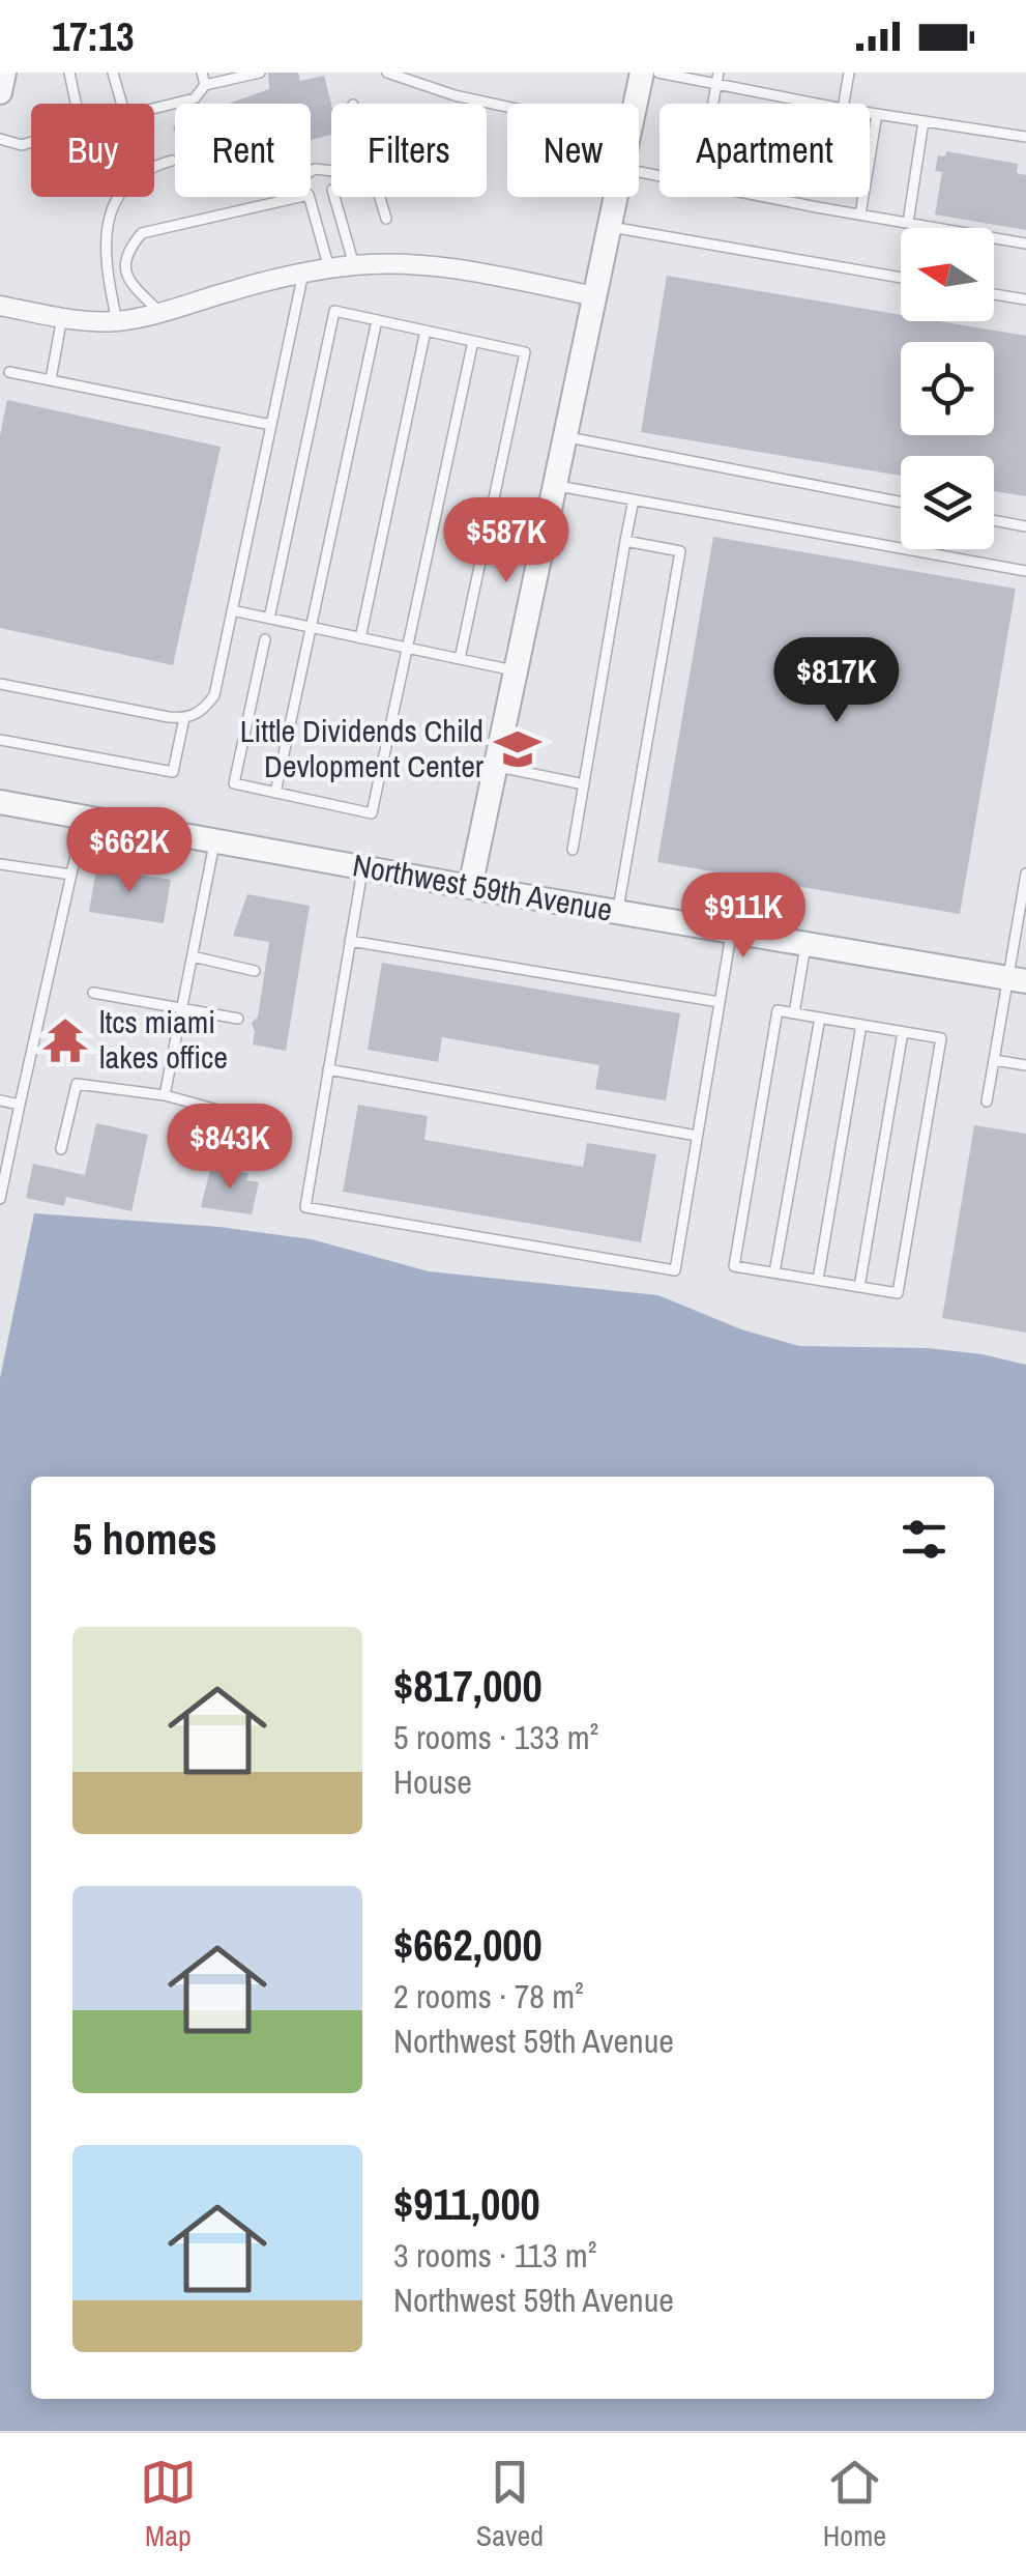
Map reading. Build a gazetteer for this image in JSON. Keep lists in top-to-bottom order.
{
  "streets": {
    "street": ["Northwest 59th Avenue"]
  },
  "places": {
    "school or university": ["Little Dividends Child Devlopment Center"],
    "temple": ["ltcs miami lakes office"]
  },
  "north": "left",
  "page": {
    "status": "17:13",
    "chip": [
      "Buy",
      "Rent",
      "Filters",
      "New",
      "Apartment"
    ],
    "price": [
      "$587K",
      "$817K",
      "$662K",
      "$911K",
      "$843K"
    ],
    "heading": "5 homes",
    "list": [
      {
        "name": "$817,000",
        "note": "5 rooms · 133 m² · House"
      },
      {
        "name": "$662,000",
        "note": "2 rooms · 78 m² · Northwest 59th Avenue"
      },
      {
        "name": "$911,000",
        "note": "3 rooms · 113 m² · Northwest 59th Avenue"
      }
    ],
    "tabs": ["Map", "Saved", "Home"]
  }
}
